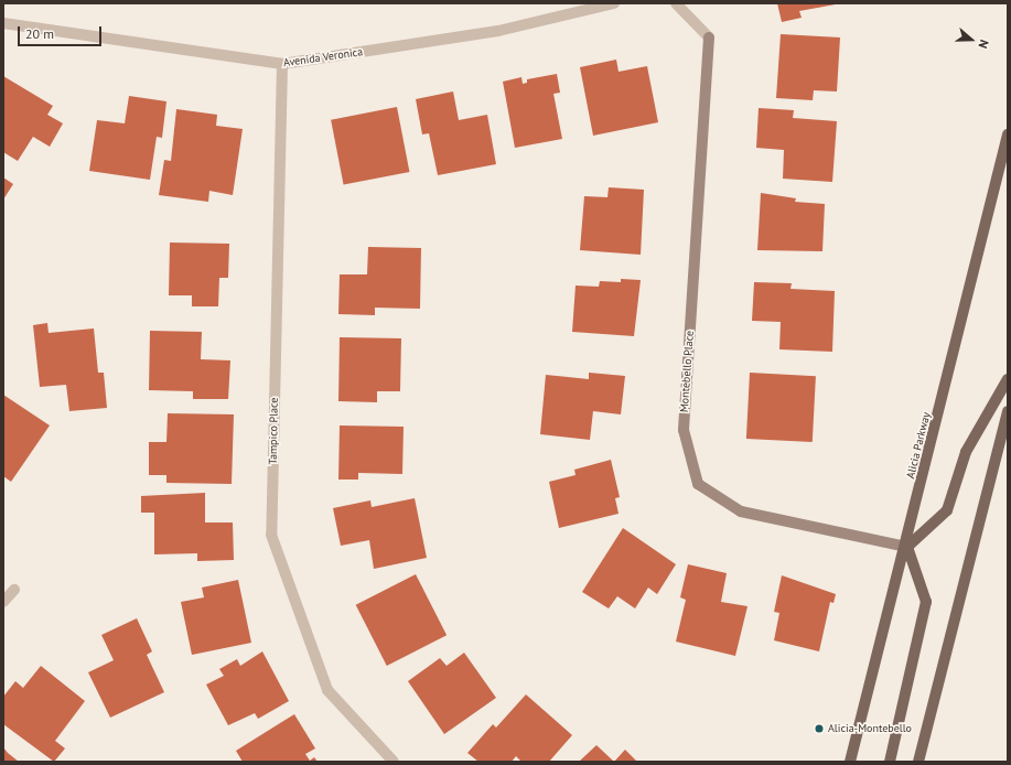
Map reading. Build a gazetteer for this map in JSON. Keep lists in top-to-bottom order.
{
  "streets": {
    "main road": ["Alicia Parkway"],
    "street": ["Avenida Veronica", "Montebello Place", "Tampico Place"]
  },
  "crossings": [
    ["Avenida Veronica", "Tampico Place"],
    ["Montebello Place", "Alicia Parkway"]
  ],
  "places": ["Alicia-Montebello"],
  "scale_bar": "20 m",
  "north": "right"
}
